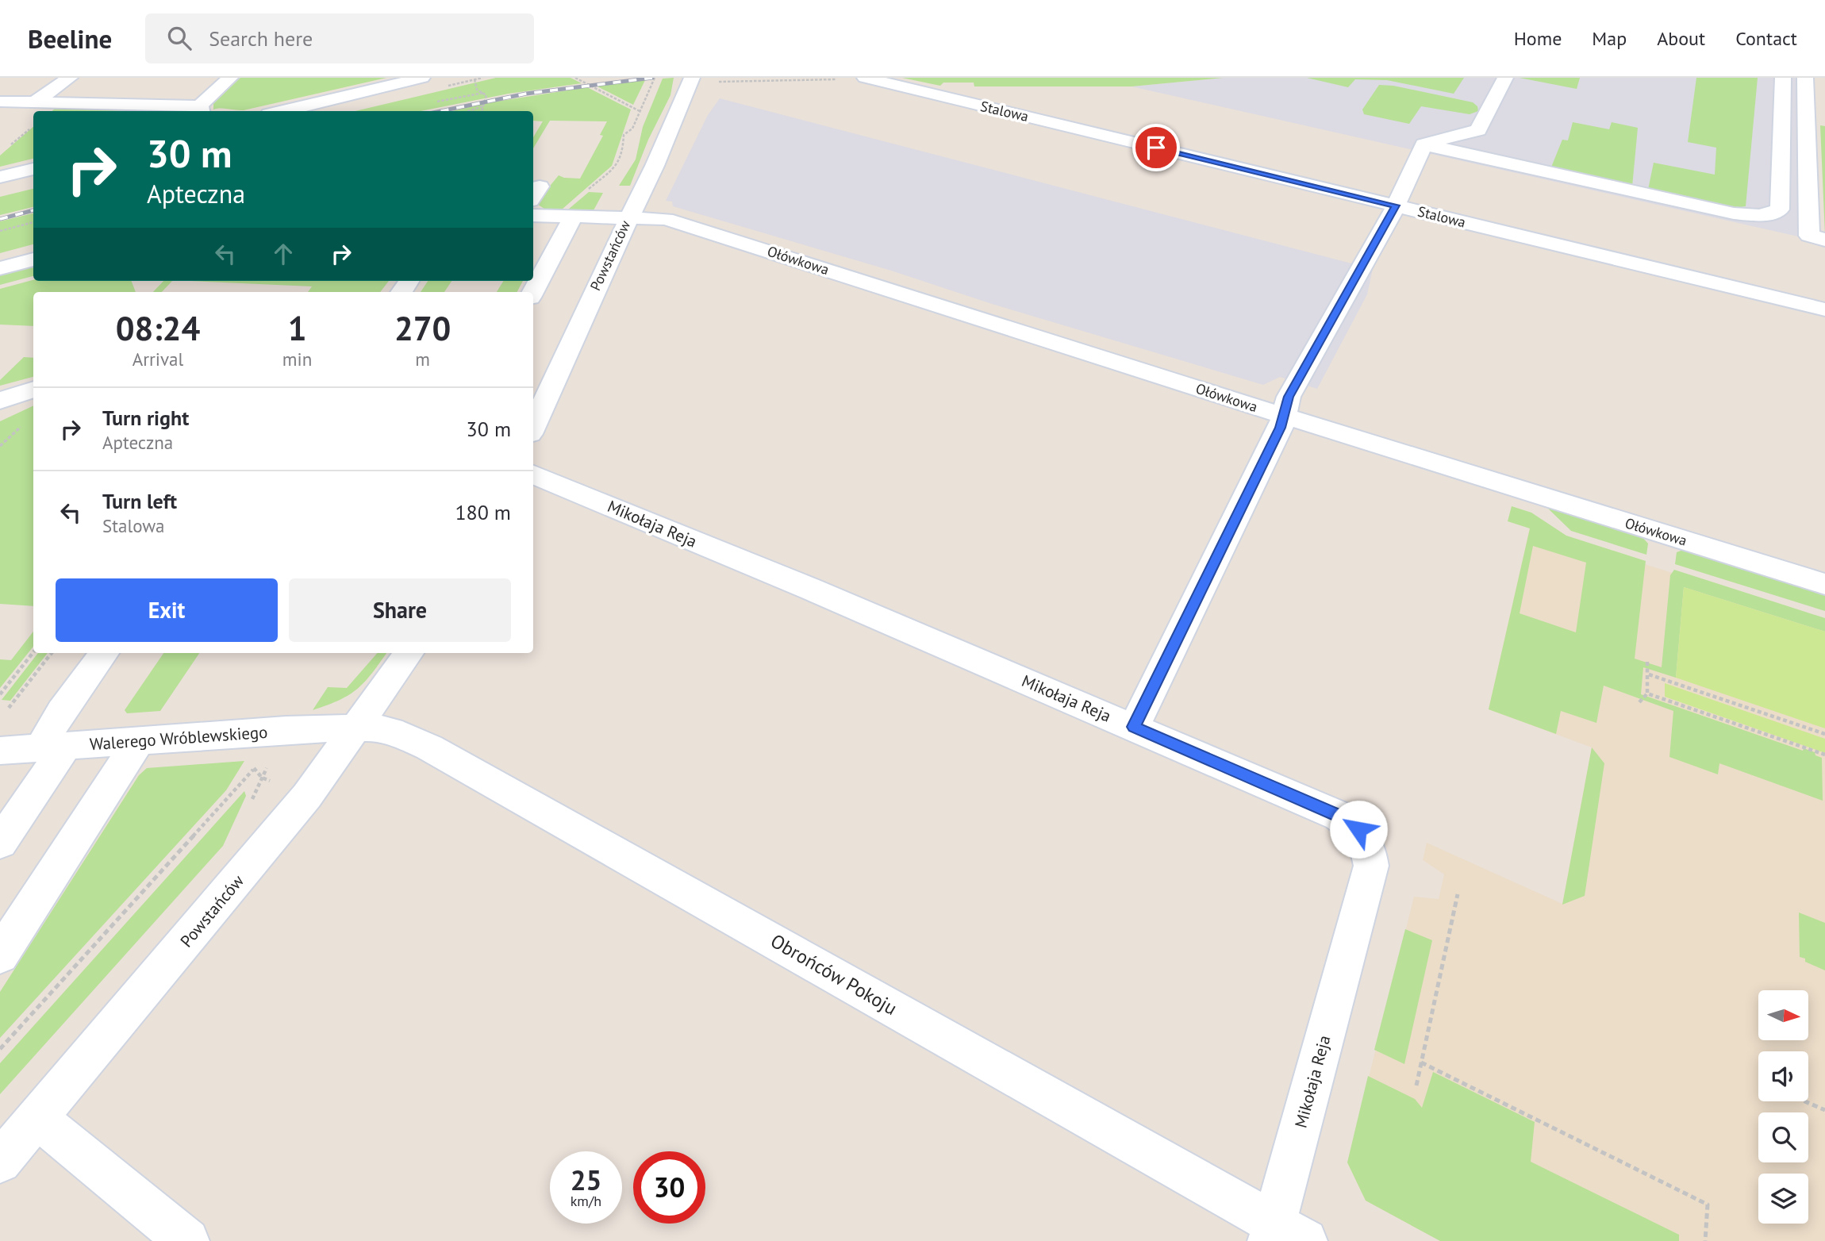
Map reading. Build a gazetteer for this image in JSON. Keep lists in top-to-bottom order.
{
  "streets": {
    "street": [
      "Stalowa",
      "Powstańców",
      "Ołówkowa",
      "Mikołaja Reja",
      "Walerego Wróblewskiego",
      "Obrońców Pokoju"
    ]
  },
  "crossings": [
    ["Powstańców", "Ołówkowa"],
    ["Powstańców", "Walerego Wróblewskiego"],
    ["Powstańców", "Obrońców Pokoju"],
    ["Mikołaja Reja", "Obrońców Pokoju"],
    ["Walerego Wróblewskiego", "Obrońców Pokoju"]
  ],
  "north": "right",
  "page": {
    "header": "Beeline",
    "search": "Search here",
    "nav": [
      "Home",
      "Map",
      "About",
      "Contact"
    ],
    "turn": ["30 m", "Apteczna"],
    "eta": [
      "08:24",
      "Arrival",
      "1",
      "min",
      "270",
      "m"
    ],
    "list": [
      {
        "name": "Turn right",
        "note": "Apteczna",
        "value": "30 m"
      },
      {
        "name": "Turn left",
        "note": "Stalowa",
        "value": "180 m"
      }
    ],
    "buttons": ["Exit", "Share"],
    "speed": "25 km/h",
    "limit": "30"
  }
}
